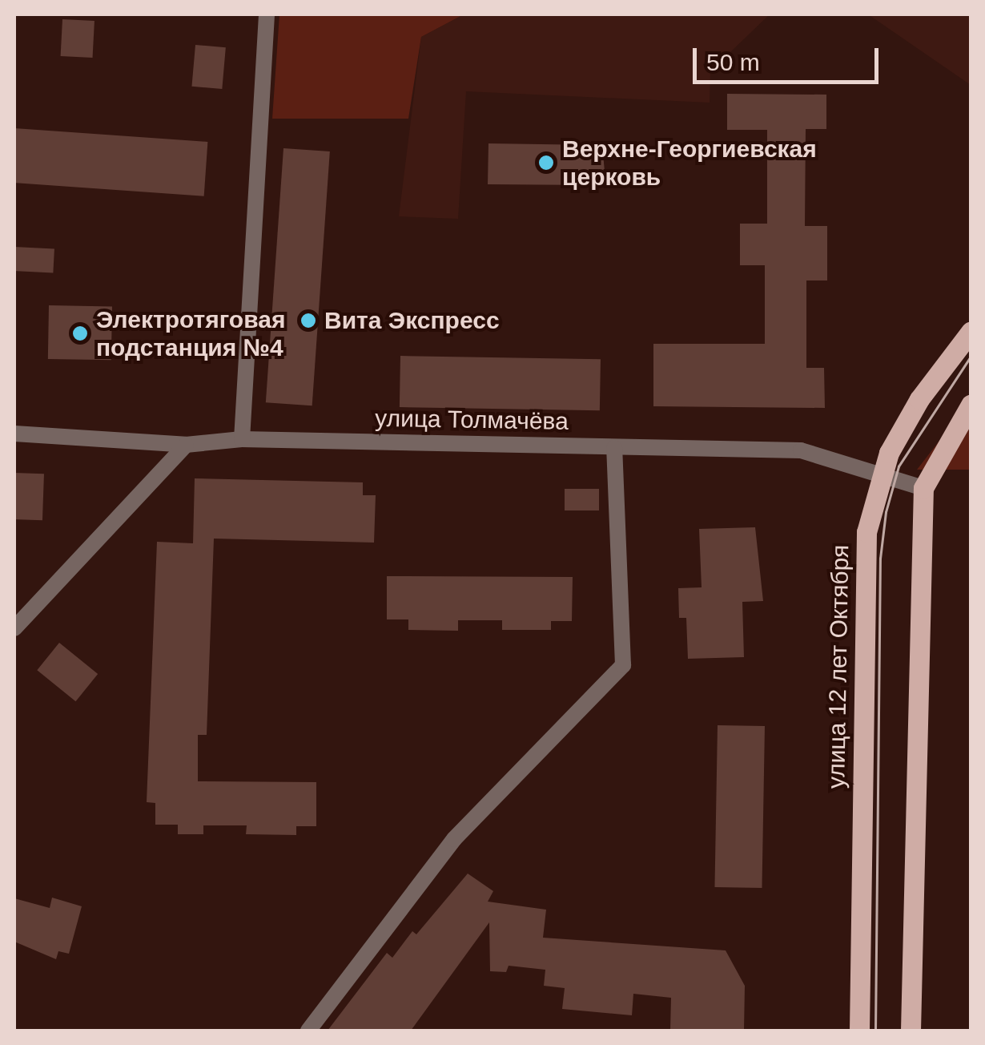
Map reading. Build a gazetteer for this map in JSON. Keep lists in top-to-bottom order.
{
  "streets": {
    "main road": ["улица 12 лет Октября"],
    "street": ["улица Толмачёва"]
  },
  "crossings": [
    ["улица Толмачёва", "улица 12 лет Октября"]
  ],
  "places": ["Верхне-Георгиевская церковь", "Вита Экспресс", "Электротяговая подстанция №4"],
  "scale_bar": "50 m"
}
